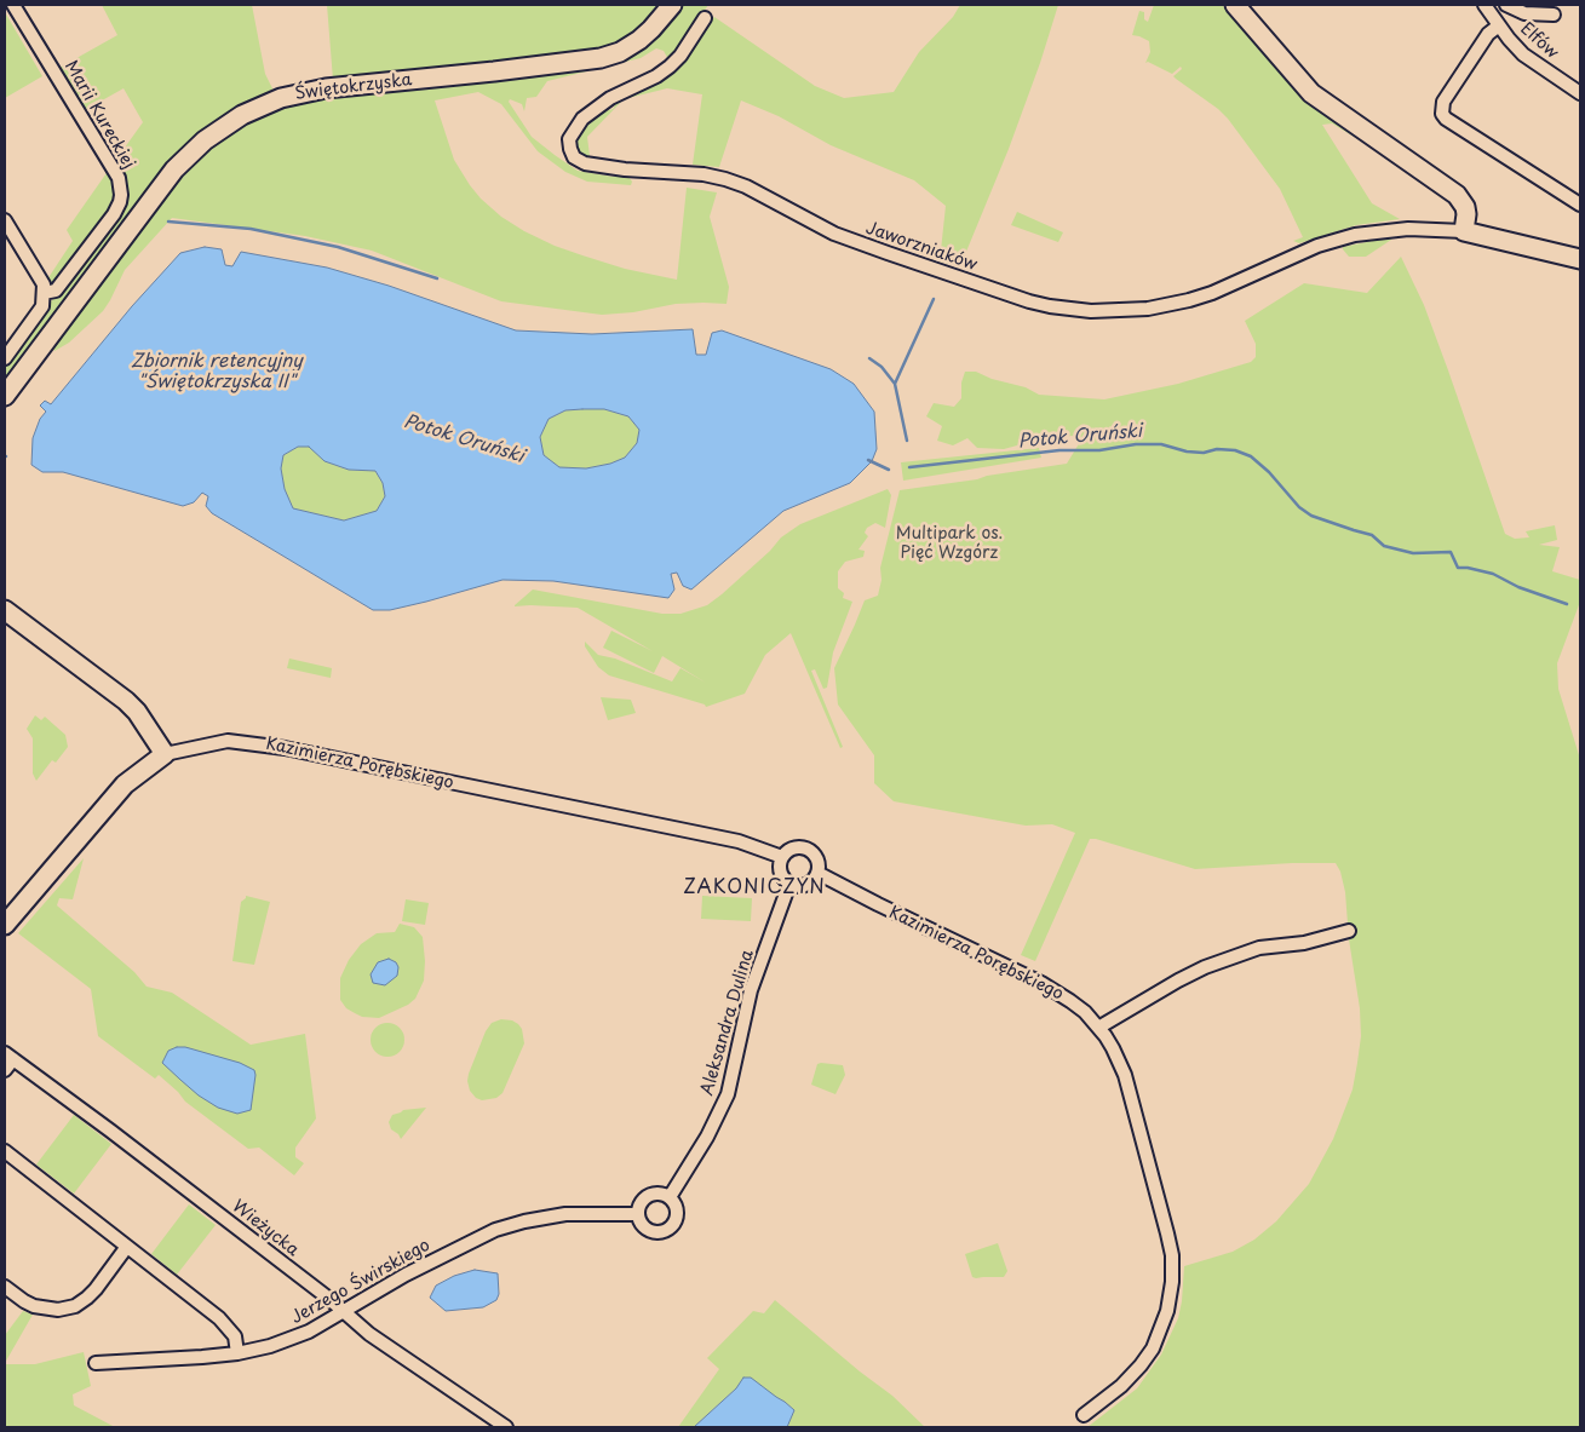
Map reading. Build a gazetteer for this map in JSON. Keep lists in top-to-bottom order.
{
  "streets": {
    "street": [
      "Elfów",
      "Świętokrzyska",
      "Marii Kureckiej",
      "Jaworzniaków",
      "Kazimierza Porębskiego",
      "Aleksandra Dulina",
      "Wieżycka",
      "Jerzego Świrskiego"
    ]
  },
  "crossings": [
    ["Kazimierza Porębskiego", "Aleksandra Dulina"],
    ["Aleksandra Dulina", "Jerzego Świrskiego"],
    ["Wieżycka", "Jerzego Świrskiego"]
  ],
  "districts": ["ZAKONICZYN"],
  "water": ["Zbiornik retencyjny \"Świętokrzyska II\"", "Potok Oruński"],
  "parks": ["Multipark os. Pięć Wzgórz"]
}
